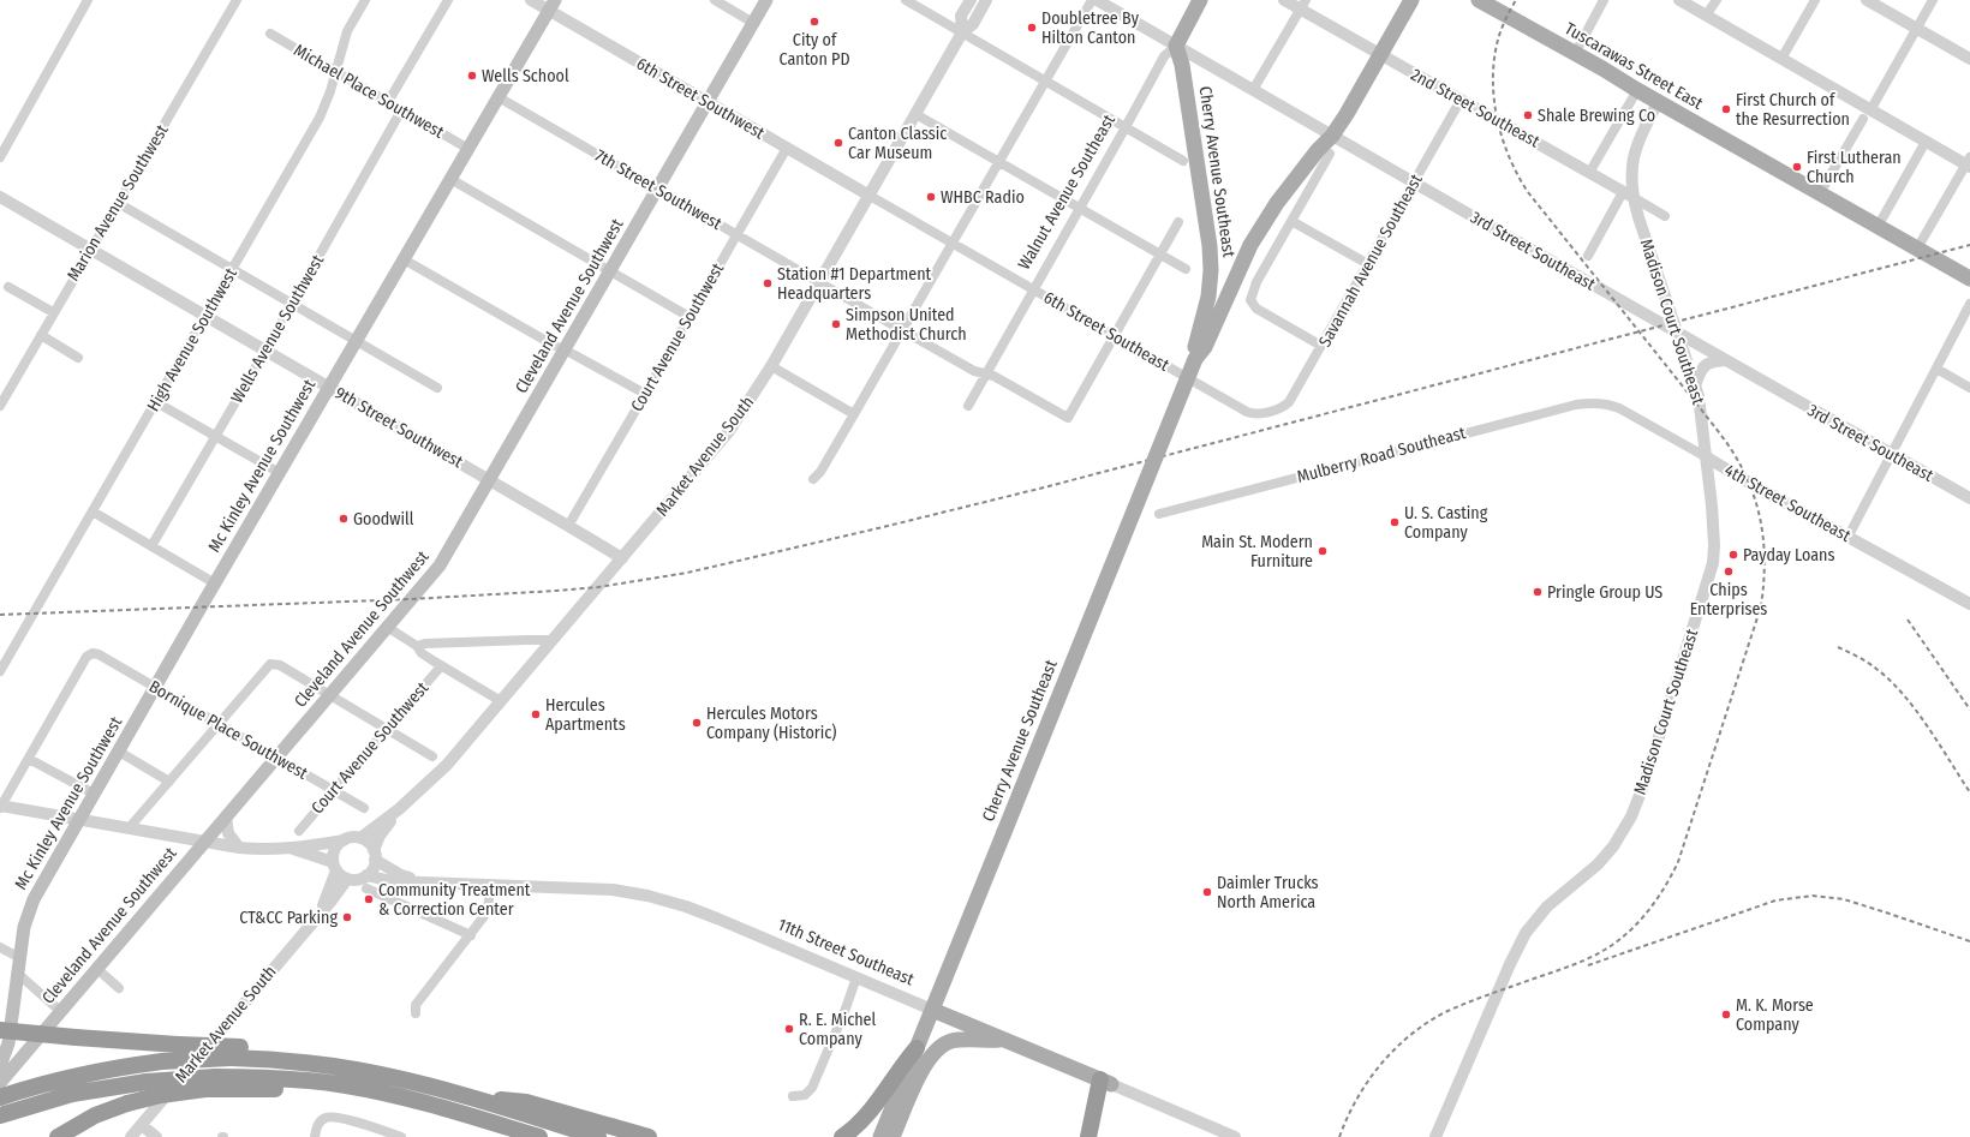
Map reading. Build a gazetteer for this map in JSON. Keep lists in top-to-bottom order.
{
  "streets": {
    "main road": [
      "Tuscarawas Street East",
      "Cherry Avenue Southeast",
      "Walnut Avenue Southeast",
      "Cleveland Avenue Southwest",
      "Mc Kinley Avenue Southwest",
      "11th Street Southeast"
    ],
    "street": [
      "Michael Place Southwest",
      "6th Street Southwest",
      "2nd Street Southeast",
      "7th Street Southwest",
      "Marion Avenue Southwest",
      "3rd Street Southeast",
      "Savannah Avenue Southeast",
      "Madison Court Southeast",
      "Wells Avenue Southwest",
      "6th Street Southeast",
      "Court Avenue Southwest",
      "High Avenue Southwest",
      "9th Street Southwest",
      "Mulberry Road Southeast",
      "Market Avenue South",
      "4th Street Southeast",
      "Bornique Place Southwest"
    ]
  },
  "crossings": [
    ["Tuscarawas Street East", "Madison Court Southeast"],
    ["Michael Place Southwest", "Wells Avenue Southwest"],
    ["Michael Place Southwest", "High Avenue Southwest"],
    ["Michael Place Southwest", "Mc Kinley Avenue Southwest"],
    ["6th Street Southwest", "Cleveland Avenue Southwest"],
    ["6th Street Southwest", "6th Street Southeast"],
    ["6th Street Southwest", "Court Avenue Southwest"],
    ["6th Street Southwest", "Market Avenue South"],
    ["6th Street Southwest", "Mc Kinley Avenue Southwest"],
    ["2nd Street Southeast", "Cherry Avenue Southeast"],
    ["2nd Street Southeast", "Savannah Avenue Southeast"],
    ["2nd Street Southeast", "Madison Court Southeast"],
    ["Cherry Avenue Southeast", "Walnut Avenue Southeast"],
    ["Cherry Avenue Southeast", "3rd Street Southeast"],
    ["Cherry Avenue Southeast", "11th Street Southeast"],
    ["7th Street Southwest", "Walnut Avenue Southeast"],
    ["7th Street Southwest", "Cleveland Avenue Southwest"],
    ["7th Street Southwest", "6th Street Southeast"],
    ["7th Street Southwest", "Court Avenue Southwest"],
    ["7th Street Southwest", "Market Avenue South"],
    ["7th Street Southwest", "Mc Kinley Avenue Southwest"],
    ["Walnut Avenue Southeast", "3rd Street Southeast"],
    ["Walnut Avenue Southeast", "6th Street Southeast"],
    ["Marion Avenue Southwest", "9th Street Southwest"],
    ["3rd Street Southeast", "Savannah Avenue Southeast"],
    ["3rd Street Southeast", "Madison Court Southeast"],
    ["Savannah Avenue Southeast", "6th Street Southeast"],
    ["Cleveland Avenue Southwest", "9th Street Southwest"],
    ["Cleveland Avenue Southwest", "Bornique Place Southwest"],
    ["Madison Court Southeast", "4th Street Southeast"],
    ["Wells Avenue Southwest", "9th Street Southwest"],
    ["6th Street Southeast", "Market Avenue South"],
    ["Court Avenue Southwest", "9th Street Southwest"],
    ["Court Avenue Southwest", "Bornique Place Southwest"],
    ["High Avenue Southwest", "9th Street Southwest"],
    ["9th Street Southwest", "Market Avenue South"],
    ["9th Street Southwest", "Mc Kinley Avenue Southwest"],
    ["Mulberry Road Southeast", "4th Street Southeast"],
    ["Market Avenue South", "11th Street Southeast"],
    ["Mc Kinley Avenue Southwest", "Bornique Place Southwest"]
  ],
  "places": [
    "City of Canton PD",
    "Doubletree By Hilton Canton",
    "Wells School",
    "First Church of the Resurrection",
    "Shale Brewing Co",
    "Canton Classic Car Museum",
    "First Lutheran Church",
    "WHBC Radio",
    "Station #1 Department Headquarters",
    "Simpson United Methodist Church",
    "Goodwill",
    "U. S. Casting Company",
    "Main St. Modern Furniture",
    "Payday Loans",
    "Chips Enterprises",
    "Pringle Group US",
    "Hercules Apartments",
    "Hercules Motors Company (Historic)",
    "Daimler Trucks North America",
    "Community Treatment & Correction Center",
    "CT&CC Parking",
    "M. K. Morse Company",
    "R. E. Michel Company"
  ]
}
